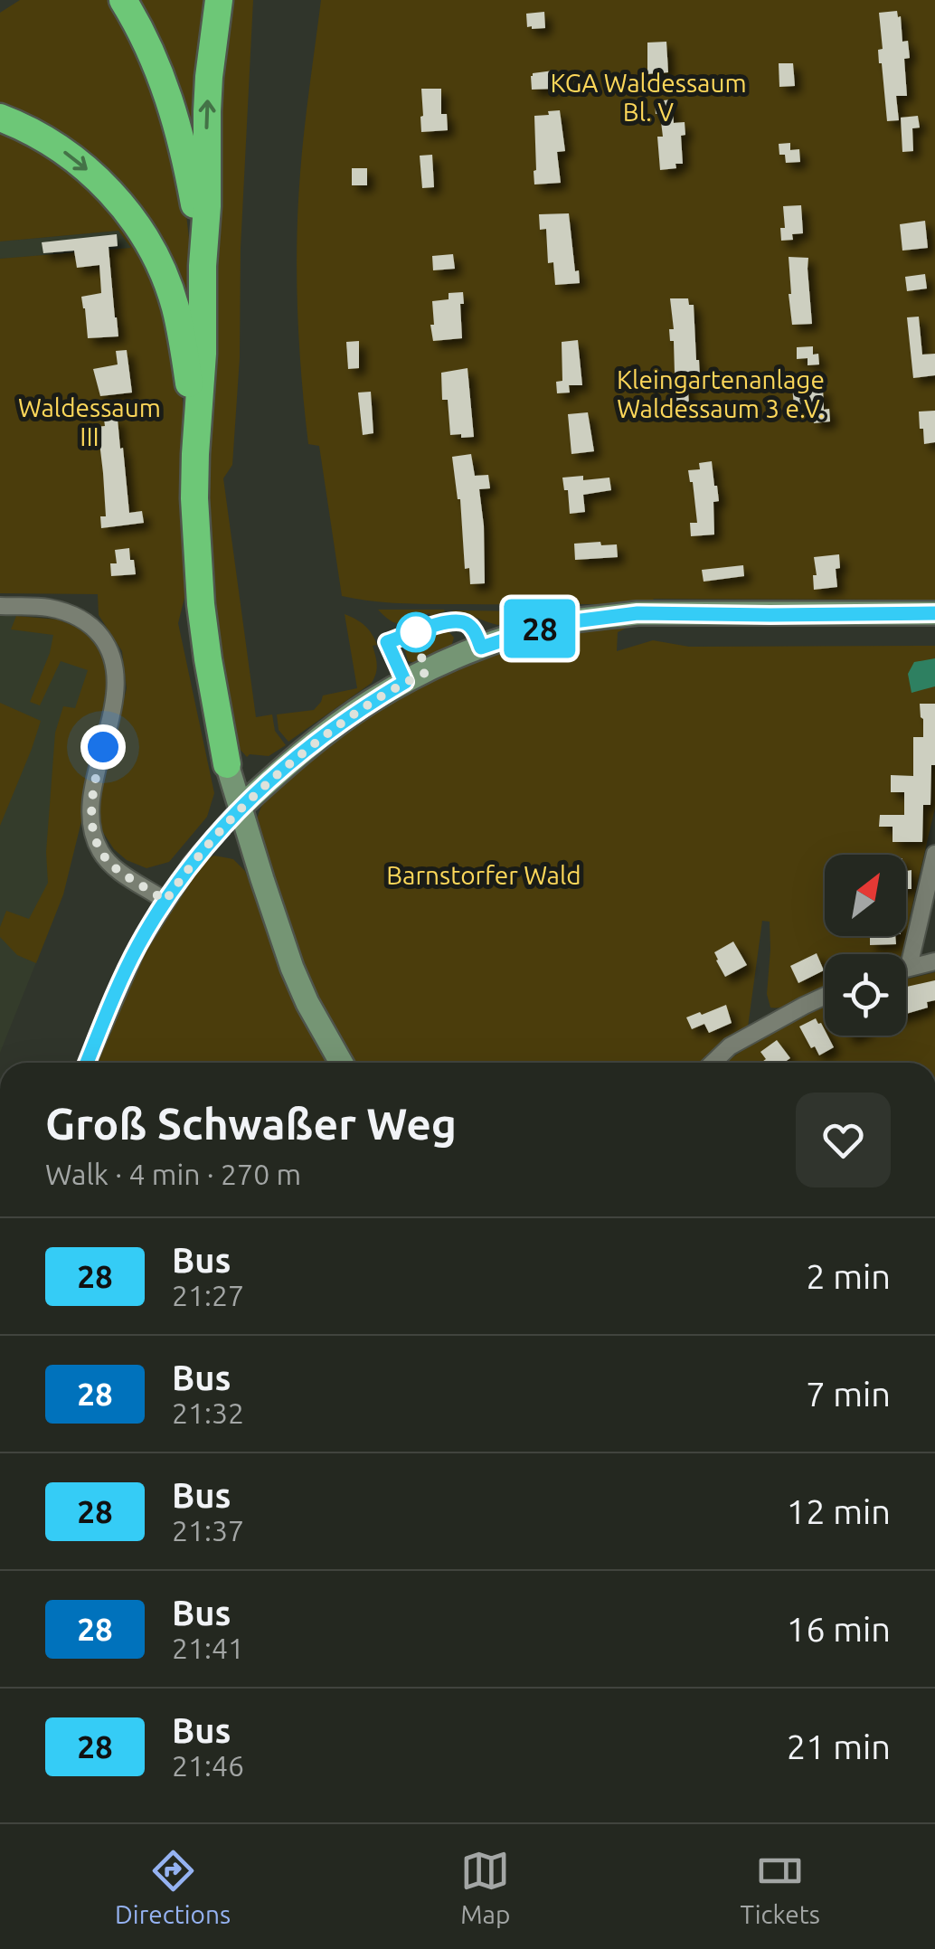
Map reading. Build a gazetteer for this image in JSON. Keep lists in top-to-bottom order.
{
  "parks": [
    "KGA Waldessaum Bl. V",
    "Kleingartenanlage Waldessaum 3 e.V.",
    "Waldessaum III",
    "Barnstorfer Wald"
  ],
  "lines": ["bus line 28"],
  "north": "top right",
  "page": {
    "on_map": "28",
    "heading": ["Groß Schwaßer Weg", "Walk · 4 min · 270 m"],
    "list": [
      {
        "mark": "28",
        "name": "Bus",
        "note": "21:27",
        "value": "2 min"
      },
      {
        "mark": "28",
        "name": "Bus",
        "note": "21:32",
        "value": "7 min"
      },
      {
        "mark": "28",
        "name": "Bus",
        "note": "21:37",
        "value": "12 min"
      },
      {
        "mark": "28",
        "name": "Bus",
        "note": "21:41",
        "value": "16 min"
      },
      {
        "mark": "28",
        "name": "Bus",
        "note": "21:46",
        "value": "21 min"
      }
    ],
    "tabs": ["Directions", "Map", "Tickets"]
  }
}
